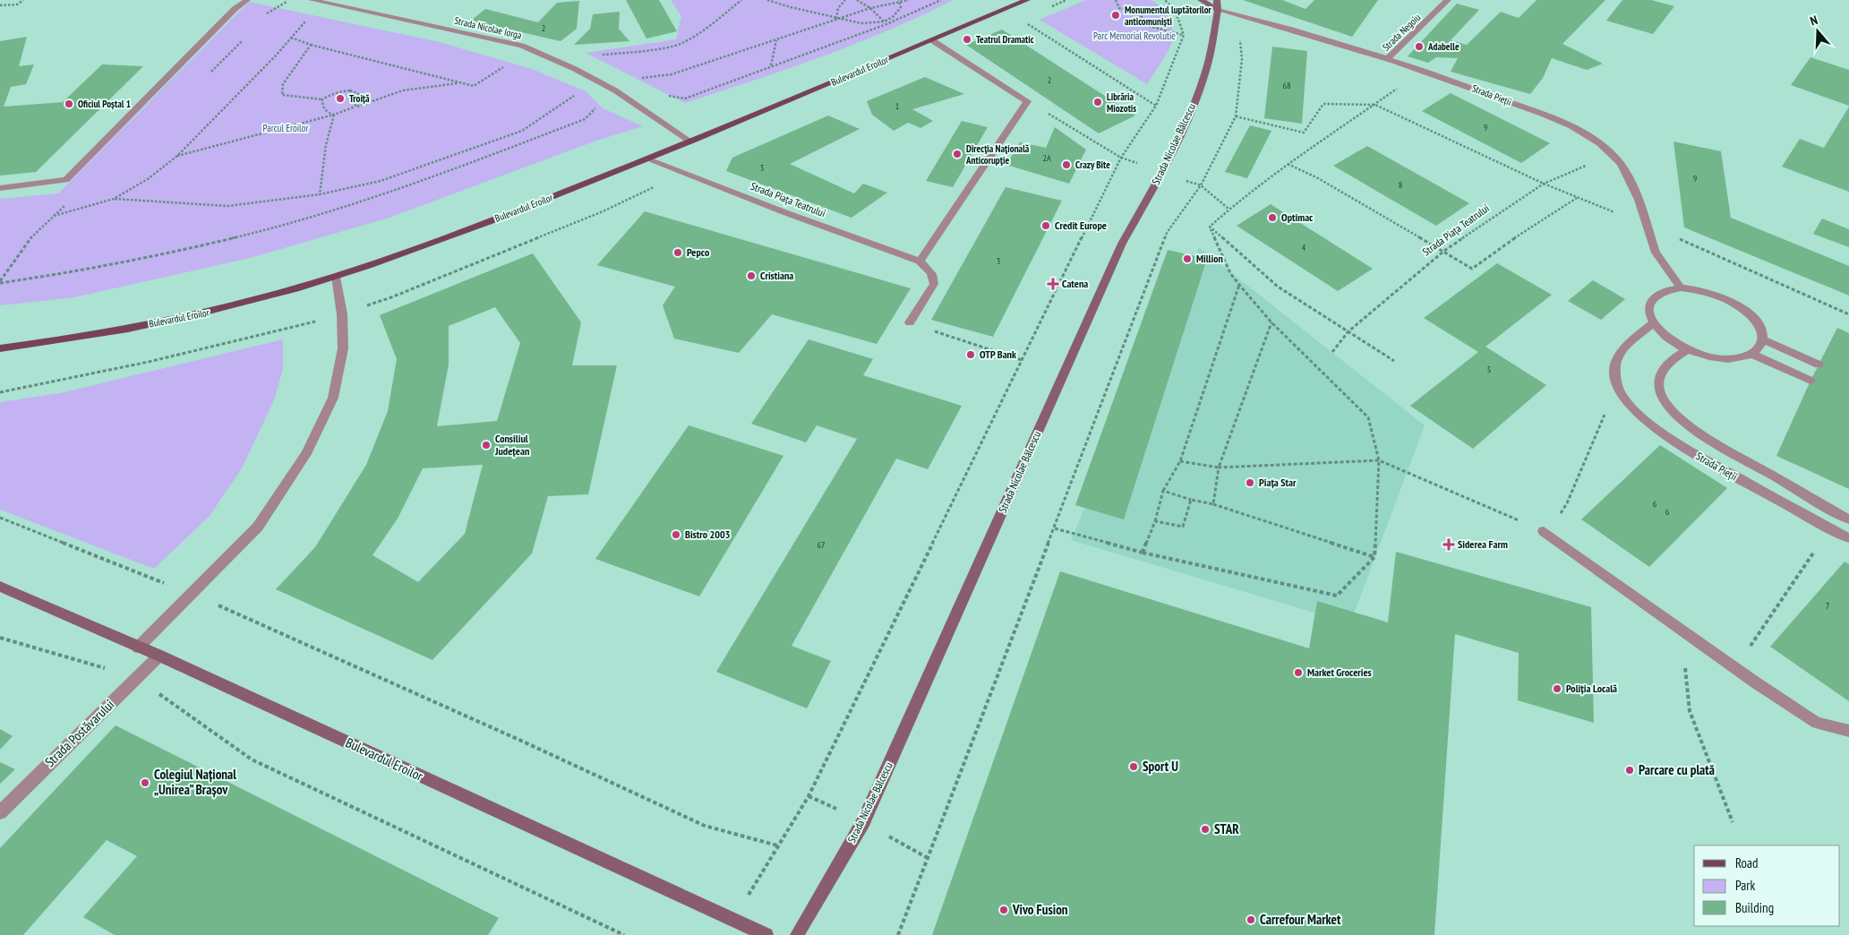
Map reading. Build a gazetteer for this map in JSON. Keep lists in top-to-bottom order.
{
  "streets": {
    "main road": ["Bulevardul Eroilor"],
    "street": [
      "Strada Nicolae Iorga",
      "Strada Negoiu",
      "Strada Pieții",
      "Strada Nicolae Bălcescu",
      "Strada Piața Teatrului",
      "Strada Postăvarului"
    ]
  },
  "crossings": [
    ["Strada Nicolae Iorga", "Bulevardul Eroilor"],
    ["Strada Negoiu", "Strada Pieții"],
    ["Bulevardul Eroilor", "Strada Piața Teatrului"],
    ["Bulevardul Eroilor", "Strada Postăvarului"],
    ["Strada Pieții", "Strada Nicolae Bălcescu"],
    ["Strada Pieții", "Strada Piața Teatrului"]
  ],
  "parks": ["Parc Memorial Revolutie", "Parcul Eroilor"],
  "places": {
    "other": [
      "Monumentul luptătorilor anticomuniști",
      "Teatrul Dramatic",
      "Adabelle",
      "Troiță",
      "Librăria Miozotis",
      "Oficiul Poștal 1",
      "Direcţia Naţională Anticorupţie",
      "Crazy Bite",
      "Optimac",
      "Credit Europe",
      "Pepco",
      "Million",
      "Cristiana",
      "OTP Bank",
      "Consiliul Județean",
      "Piața Star",
      "Bistro 2003",
      "Market Groceries",
      "Poliția Locală",
      "Sport U",
      "Parcare cu plată",
      "Colegiul Național „Unirea” Brașov",
      "STAR",
      "Vivo Fusion",
      "Carrefour Market"
    ],
    "health": ["Catena", "Siderea Farm"]
  },
  "house_numbers": [
    "2",
    "2",
    "68",
    "1",
    "9",
    "2A",
    "3",
    "9",
    "8",
    "4",
    "3",
    "5",
    "6",
    "6",
    "67",
    "7"
  ],
  "legend": ["Road", "Park", "Building"],
  "north": "top"
}
